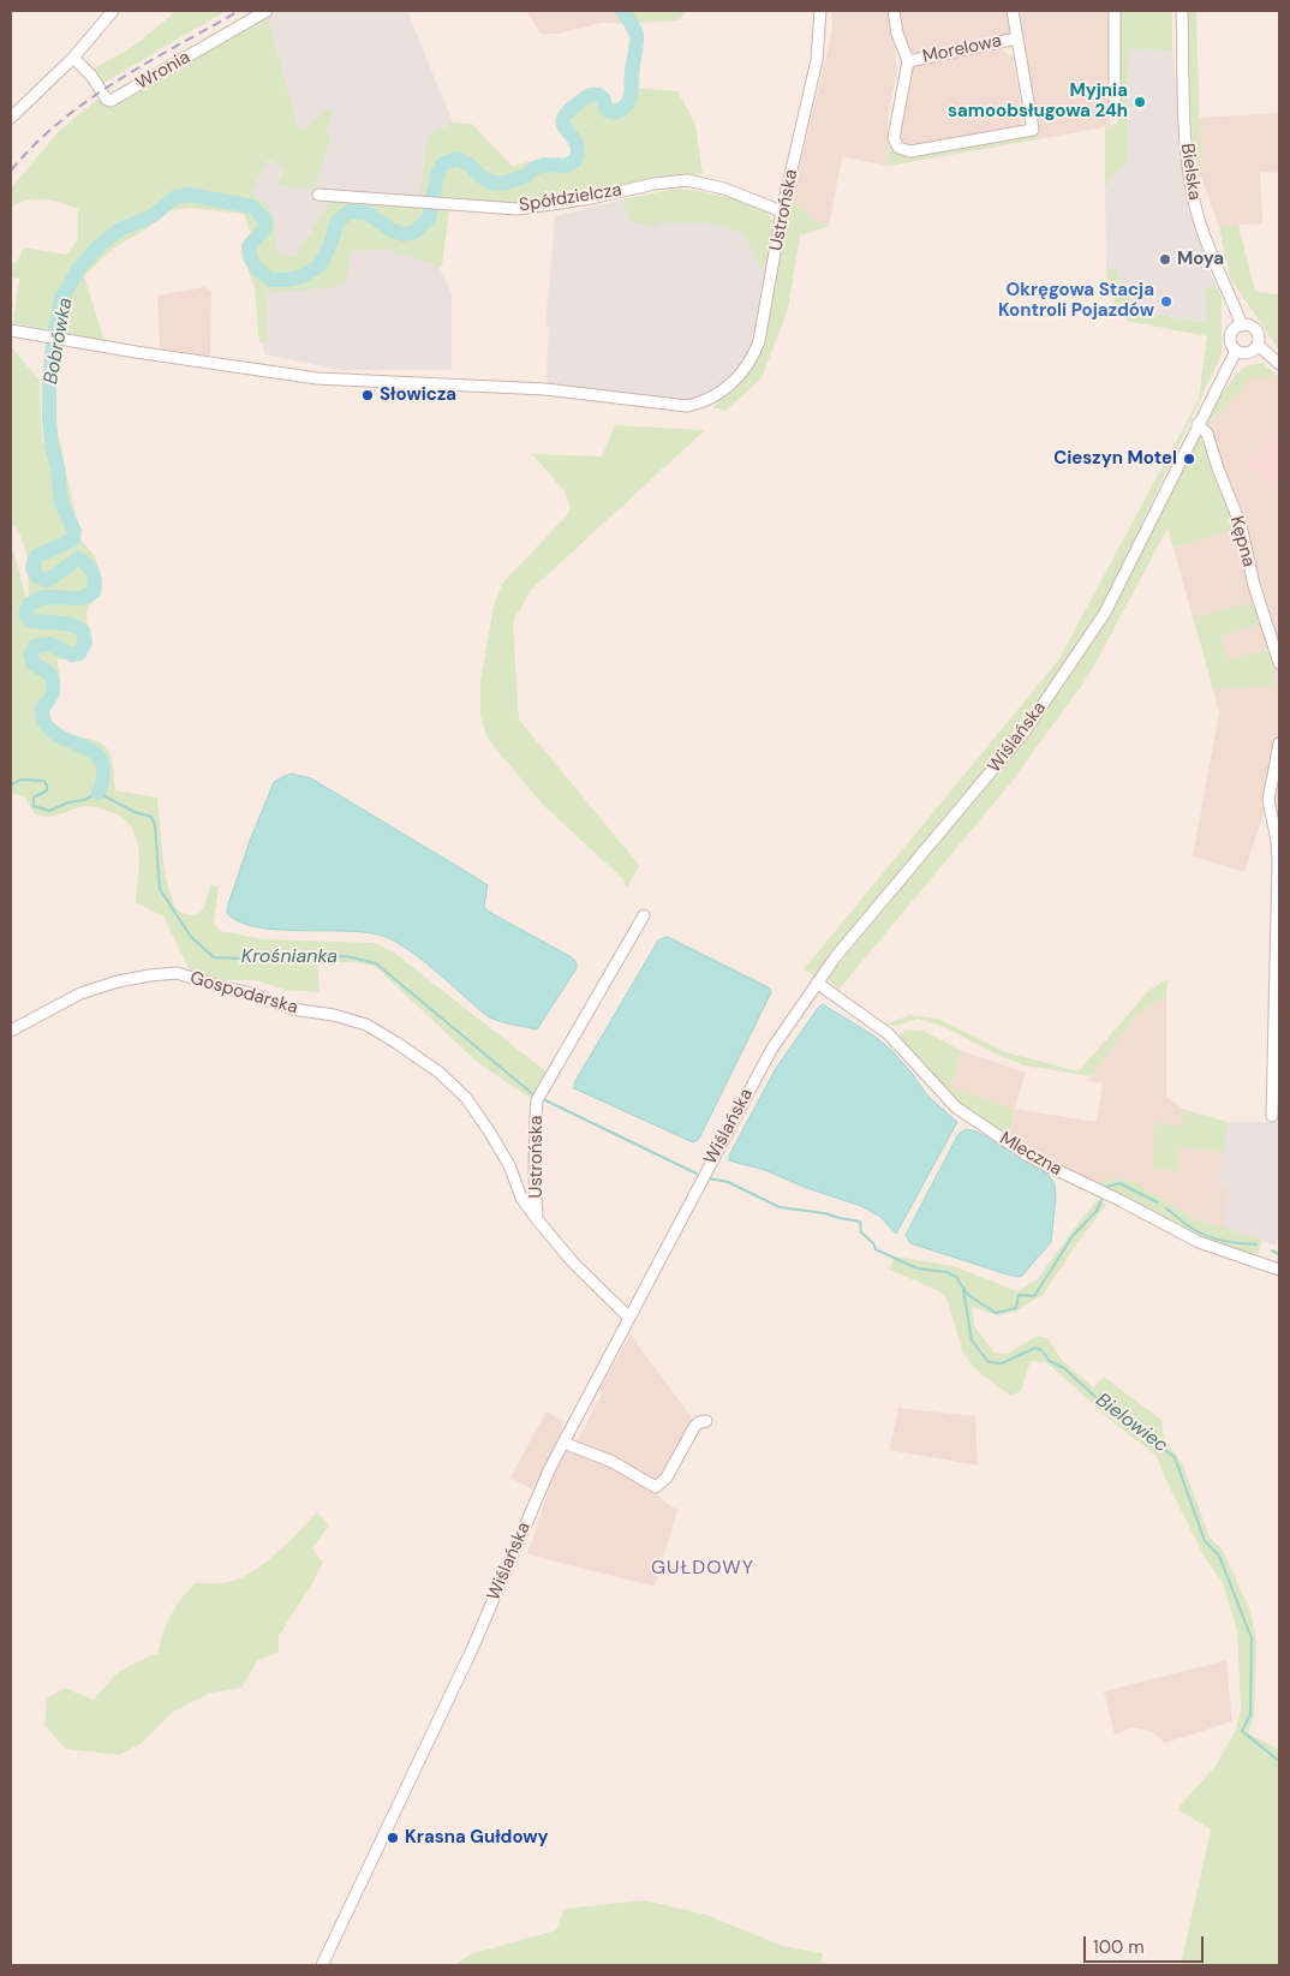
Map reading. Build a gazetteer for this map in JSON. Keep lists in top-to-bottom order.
{
  "streets": {
    "street": [
      "Morelowa",
      "Wronia",
      "Bielska",
      "Spółdzielcza",
      "Ustrońska",
      "Kępna",
      "Wiślańska",
      "Gospodarska",
      "Mleczna"
    ]
  },
  "crossings": [
    ["Bielska", "Wiślańska"],
    ["Spółdzielcza", "Ustrońska"],
    ["Ustrońska", "Wiślańska"],
    ["Ustrońska", "Gospodarska"],
    ["Kępna", "Wiślańska"],
    ["Wiślańska", "Mleczna"]
  ],
  "districts": ["GUŁDOWY"],
  "water": ["Bobrówka", "Krośnianka", "Bielowiec"],
  "places": [
    "Myjnia samoobsługowa 24h",
    "Moya",
    "Okręgowa Stacja Kontroli Pojazdów",
    "Słowicza",
    "Cieszyn Motel",
    "Krasna Gułdowy"
  ],
  "scale_bar": "100 m"
}
